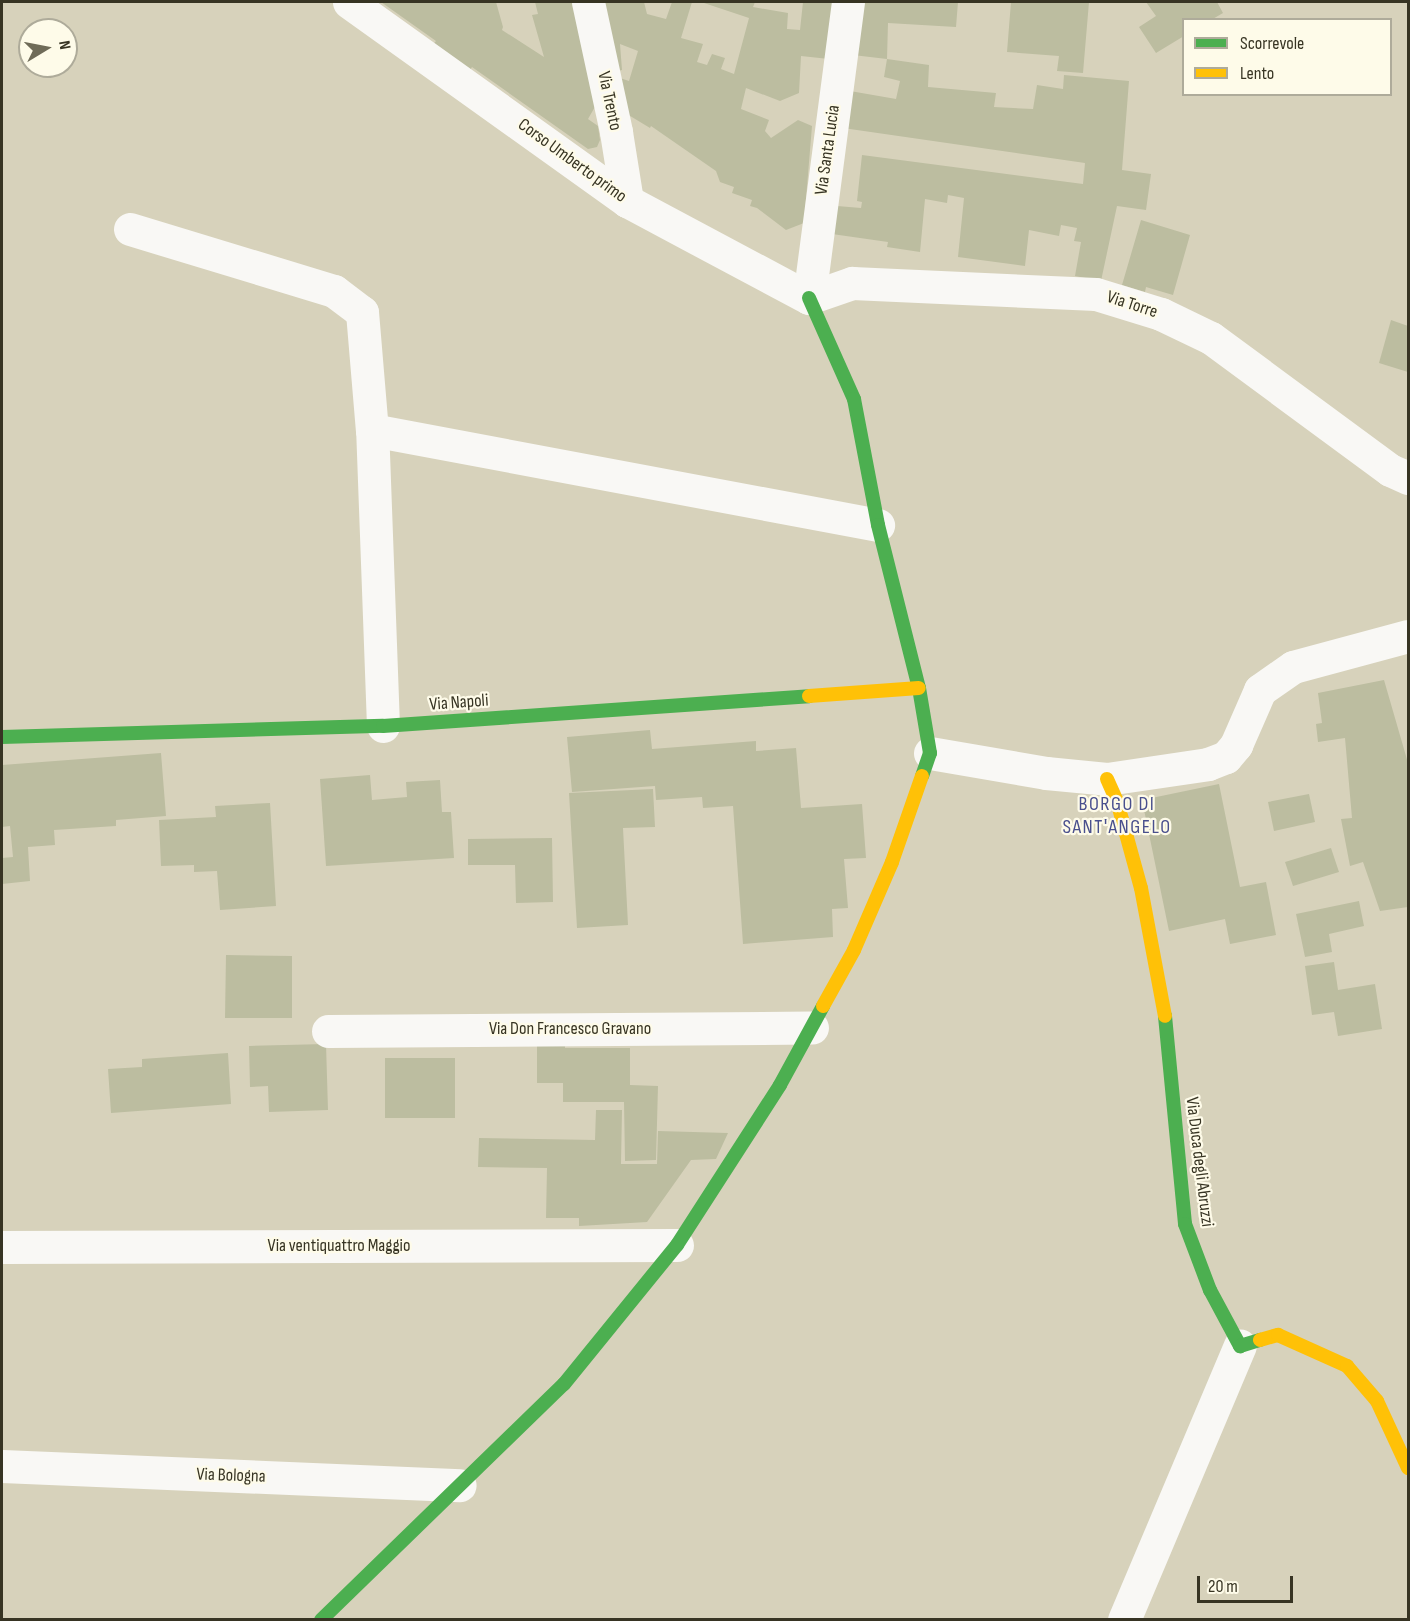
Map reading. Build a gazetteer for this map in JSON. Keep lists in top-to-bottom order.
{
  "streets": {
    "street": [
      "Via Trento",
      "Via Santa Lucia",
      "Corso Umberto primo",
      "Via Torre",
      "Via Napoli",
      "Via Don Francesco Gravano",
      "Via Duca degli Abruzzi",
      "Via ventiquattro Maggio",
      "Via Bologna"
    ]
  },
  "crossings": [
    ["Via Trento", "Corso Umberto primo"],
    ["Via Santa Lucia", "Corso Umberto primo"],
    ["Via Santa Lucia", "Via Torre"],
    ["Corso Umberto primo", "Via Torre"]
  ],
  "districts": ["BORGO DI SANT'ANGELO"],
  "legend": ["Scorrevole", "Lento"],
  "scale_bar": "20 m",
  "north": "right"
}
